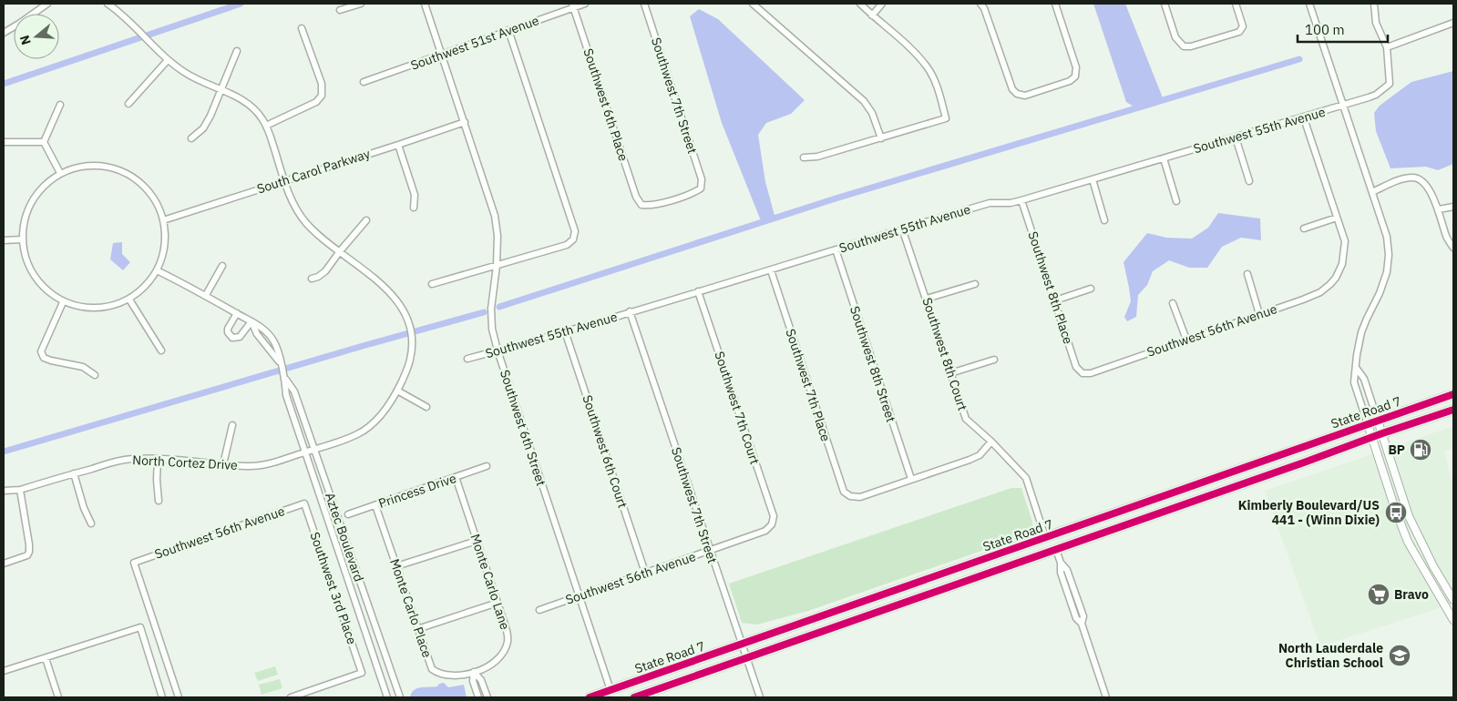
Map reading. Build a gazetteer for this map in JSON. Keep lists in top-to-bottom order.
{
  "streets": {
    "main road": ["State Road 7"],
    "street": [
      "Southwest 51st Avenue",
      "Southwest 7th Street",
      "Southwest 6th Place",
      "Southwest 55th Avenue",
      "South Carol Parkway",
      "Southwest 8th Place",
      "Southwest 56th Avenue",
      "Southwest 8th Court",
      "Southwest 8th Street",
      "Southwest 7th Place",
      "Southwest 7th Court",
      "Southwest 6th Street",
      "Southwest 6th Court",
      "North Cortez Drive",
      "Princess Drive",
      "Aztec Boulevard",
      "Monte Carlo Lane",
      "Southwest 3rd Place",
      "Monte Carlo Place"
    ]
  },
  "crossings": [
    ["Southwest 51st Avenue", "Southwest 6th Place"],
    ["Southwest 51st Avenue", "Southwest 6th Street"],
    ["Southwest 7th Street", "Southwest 6th Place"],
    ["Southwest 7th Street", "Southwest 55th Avenue"],
    ["Southwest 7th Street", "Southwest 56th Avenue"],
    ["Southwest 7th Street", "State Road 7"],
    ["Southwest 55th Avenue", "Southwest 8th Place"],
    ["Southwest 55th Avenue", "Southwest 8th Court"],
    ["Southwest 55th Avenue", "Southwest 8th Street"],
    ["Southwest 55th Avenue", "Southwest 7th Place"],
    ["Southwest 55th Avenue", "Southwest 7th Court"],
    ["Southwest 55th Avenue", "Southwest 6th Street"],
    ["Southwest 55th Avenue", "Southwest 6th Court"],
    ["South Carol Parkway", "Southwest 6th Street"],
    ["South Carol Parkway", "North Cortez Drive"],
    ["South Carol Parkway", "Aztec Boulevard"],
    ["Southwest 8th Place", "Southwest 56th Avenue"],
    ["Southwest 56th Avenue", "Southwest 7th Court"],
    ["Southwest 56th Avenue", "Southwest 6th Street"],
    ["Southwest 56th Avenue", "Southwest 6th Court"],
    ["Southwest 56th Avenue", "Southwest 3rd Place"],
    ["Southwest 8th Court", "State Road 7"],
    ["Southwest 8th Street", "Southwest 7th Place"],
    ["State Road 7", "Southwest 6th Street"],
    ["North Cortez Drive", "Aztec Boulevard"],
    ["Princess Drive", "Monte Carlo Lane"],
    ["Princess Drive", "Monte Carlo Place"],
    ["Monte Carlo Lane", "Monte Carlo Place"]
  ],
  "places": {
    "fuel station": ["BP"],
    "bus stop": ["Kimberly Boulevard/US 441 - (Winn Dixie)"],
    "supermarket": ["Bravo"],
    "school or university": ["North Lauderdale Christian School"]
  },
  "scale_bar": "100 m",
  "north": "left"
}
